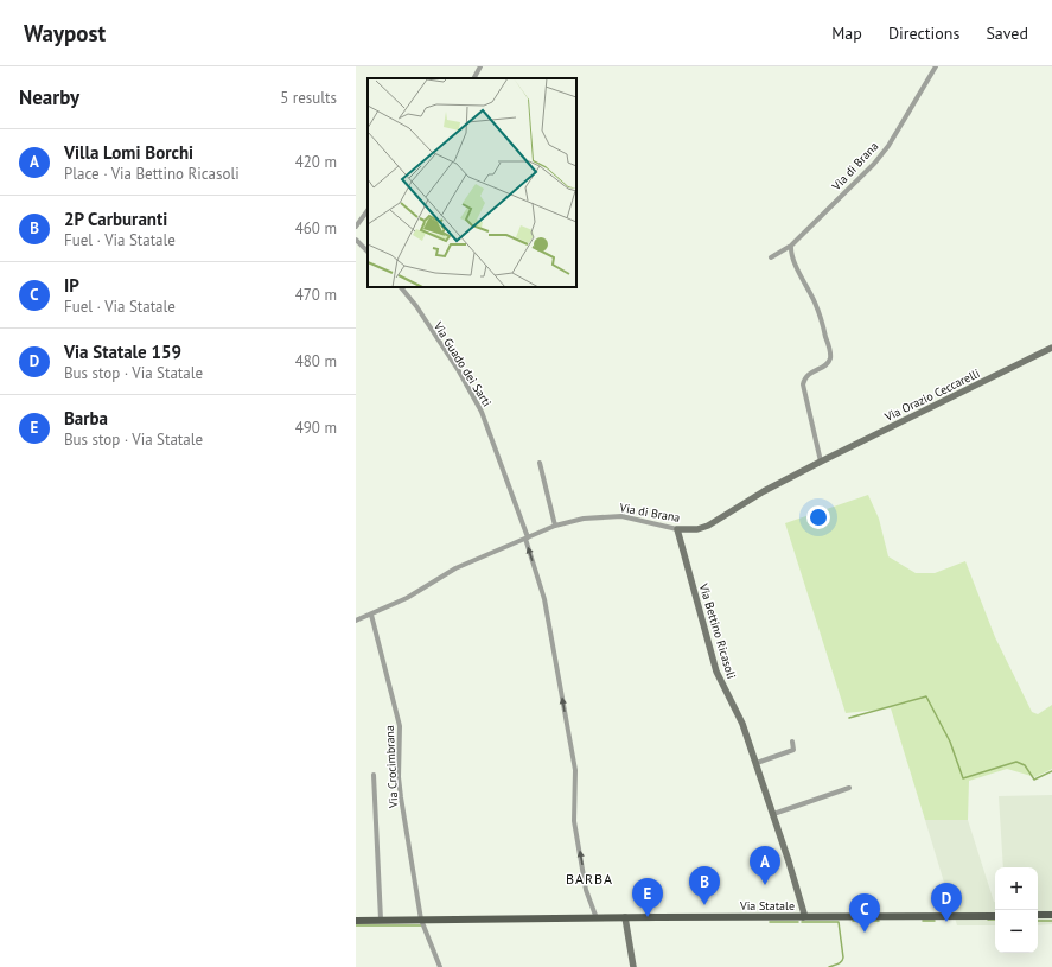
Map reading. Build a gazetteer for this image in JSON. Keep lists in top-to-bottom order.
{
  "streets": {
    "main road": ["Via Statale"],
    "street": [
      "Via di Brana",
      "Via Guado dei Sarti",
      "Via Orazio Ceccarelli",
      "Via Bettino Ricasoli",
      "Via Crocimbrana"
    ]
  },
  "crossings": [
    ["Via di Brana", "Via Guado dei Sarti"],
    ["Via di Brana", "Via Orazio Ceccarelli"],
    ["Via di Brana", "Via Bettino Ricasoli"],
    ["Via di Brana", "Via Crocimbrana"],
    ["Via Bettino Ricasoli", "Via Statale"],
    ["Via Crocimbrana", "Via Statale"]
  ],
  "districts": ["BARBA"],
  "page": {
    "header": "Waypost",
    "nav": ["Map", "Directions", "Saved"],
    "heading": ["Nearby", "5 results"],
    "list": [
      {
        "mark": "A",
        "name": "Villa Lomi Borchi",
        "note": "Place · Via Bettino Ricasoli",
        "value": "420 m"
      },
      {
        "mark": "B",
        "name": "2P Carburanti",
        "note": "Fuel · Via Statale",
        "value": "460 m"
      },
      {
        "mark": "C",
        "name": "IP",
        "note": "Fuel · Via Statale",
        "value": "470 m"
      },
      {
        "mark": "D",
        "name": "Via Statale 159",
        "note": "Bus stop · Via Statale",
        "value": "480 m"
      },
      {
        "mark": "E",
        "name": "Barba",
        "note": "Bus stop · Via Statale",
        "value": "490 m"
      }
    ],
    "pins": [
      "A",
      "B",
      "E",
      "D",
      "C"
    ],
    "map_buttons": ["+", "−"]
  }
}
